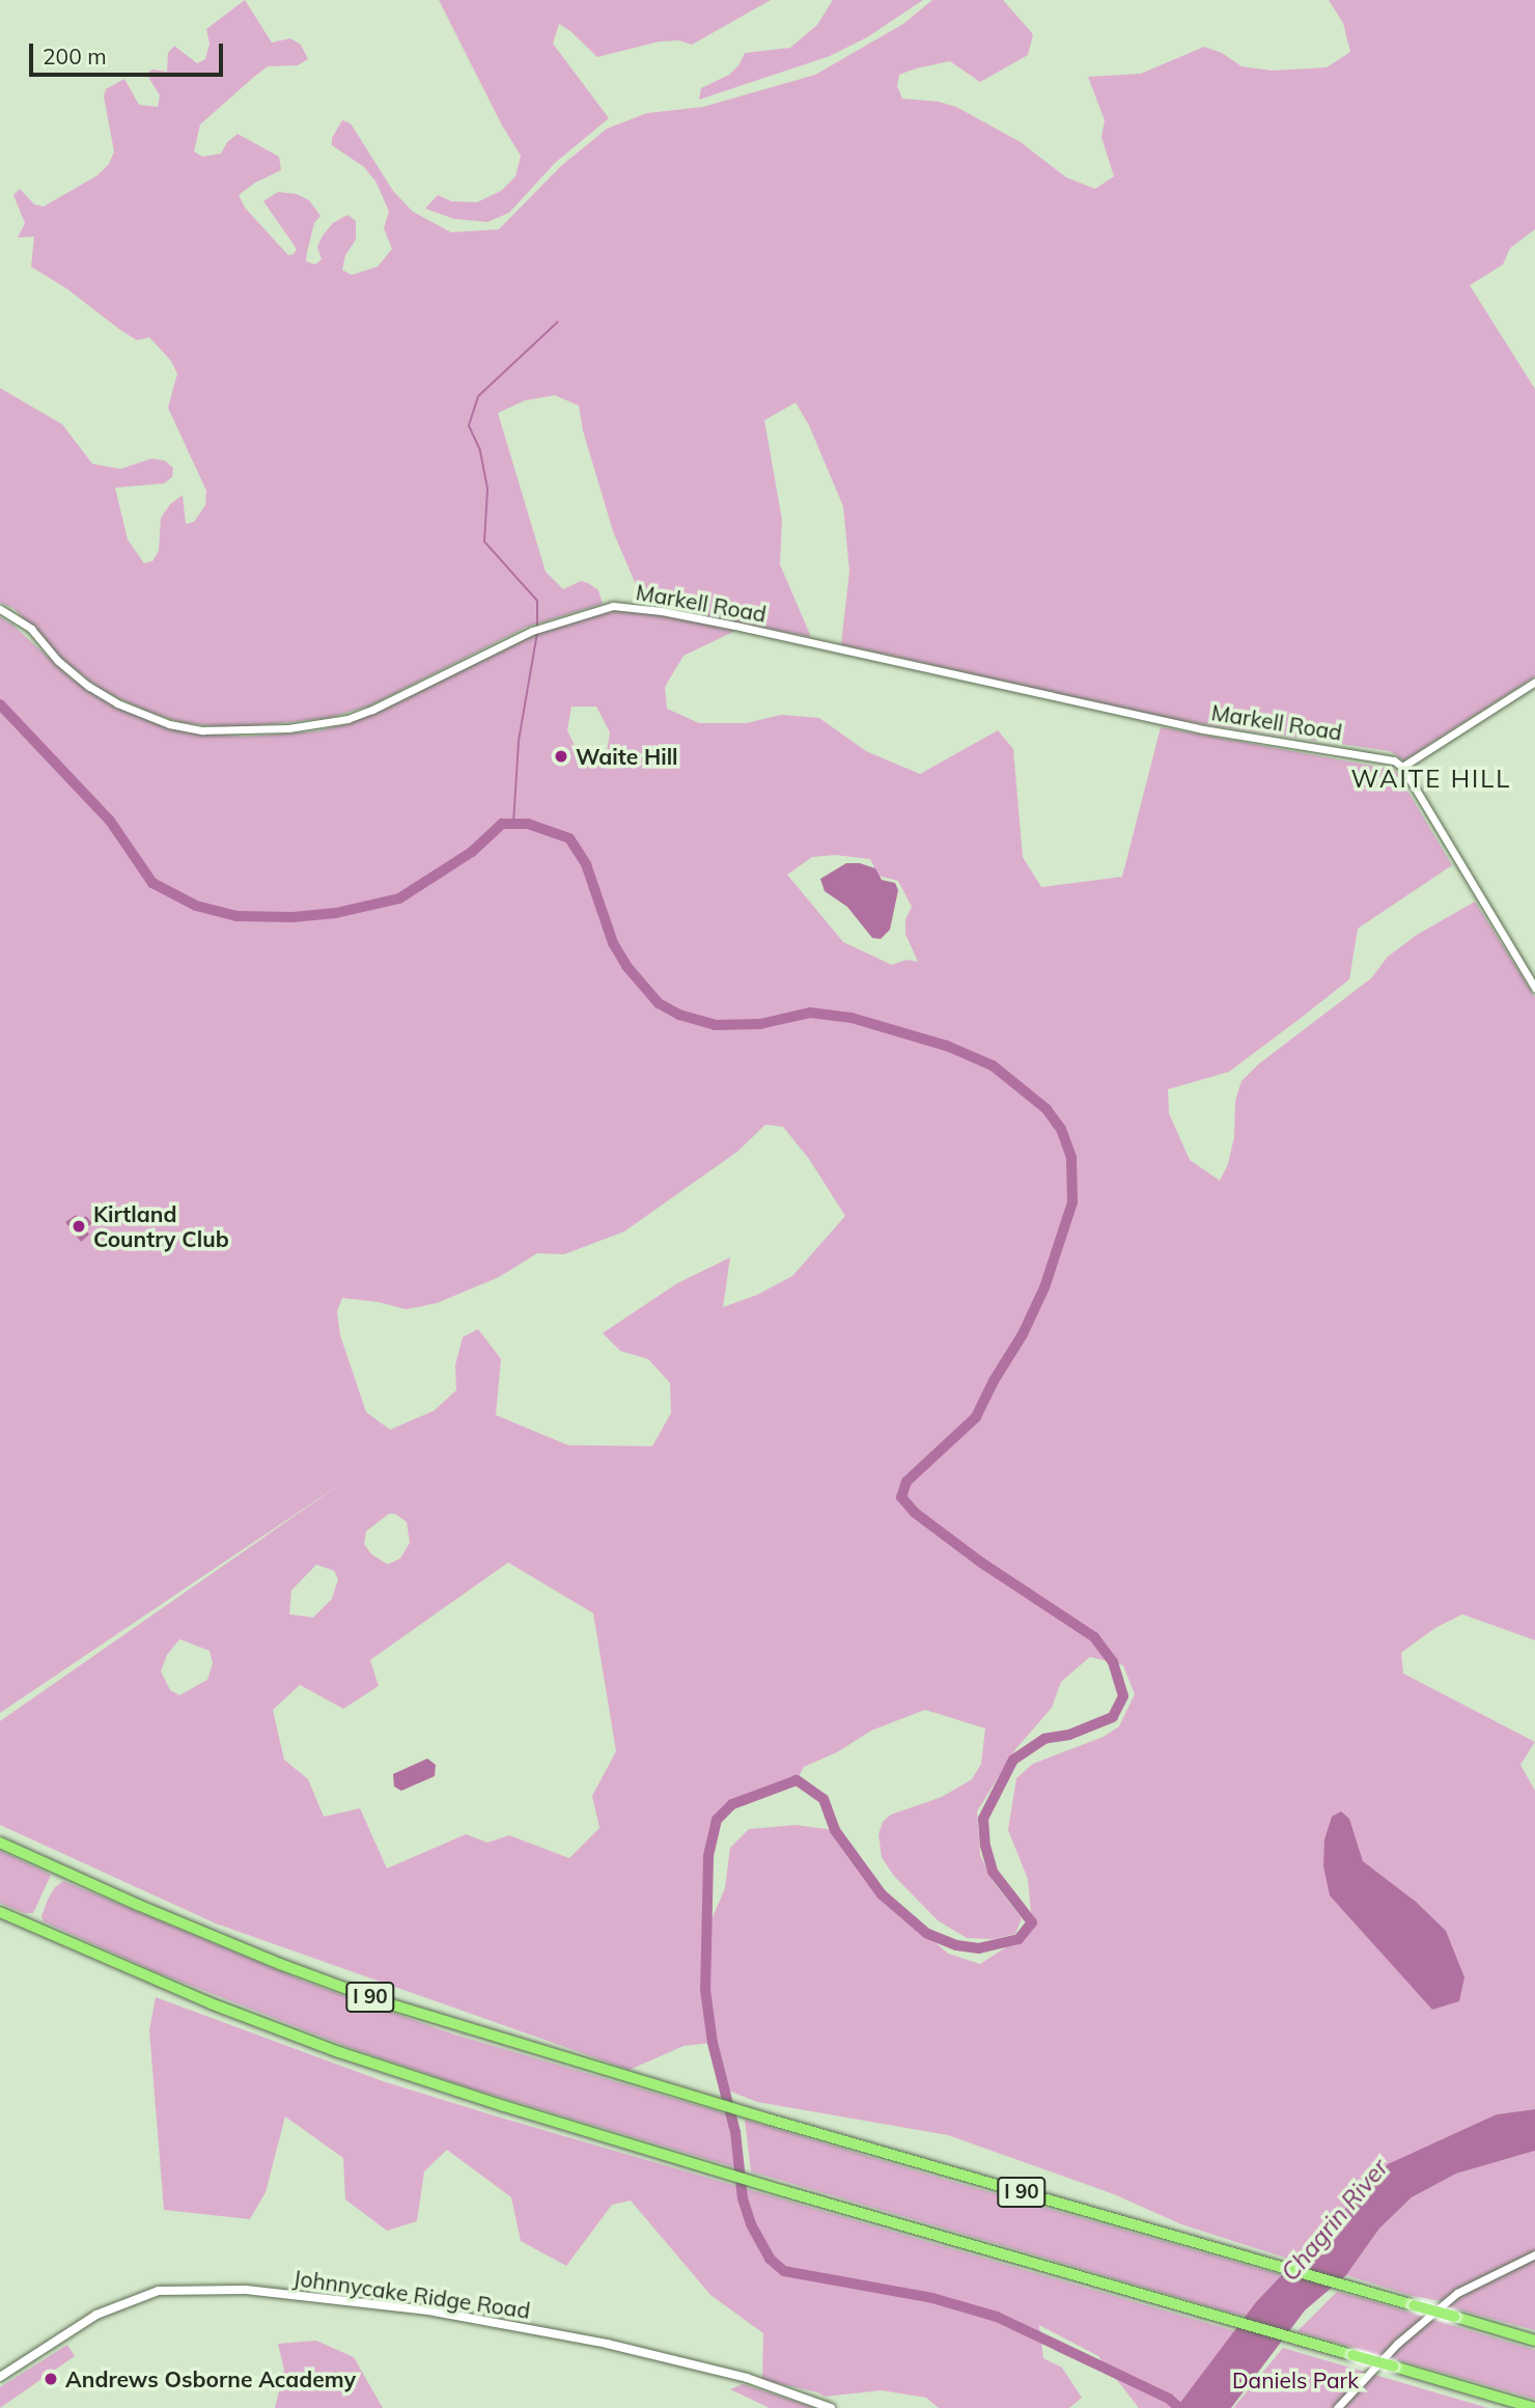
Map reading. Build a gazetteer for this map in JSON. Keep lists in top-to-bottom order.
{
  "streets": {
    "highway": ["I 90"],
    "main road": ["Johnnycake Ridge Road"],
    "street": ["Markell Road"]
  },
  "districts": ["WAITE HILL"],
  "water": ["Chagrin River"],
  "parks": ["Daniels Park"],
  "places": ["Waite Hill", "Kirtland Country Club", "Andrews Osborne Academy"],
  "scale_bar": "200 m"
}
